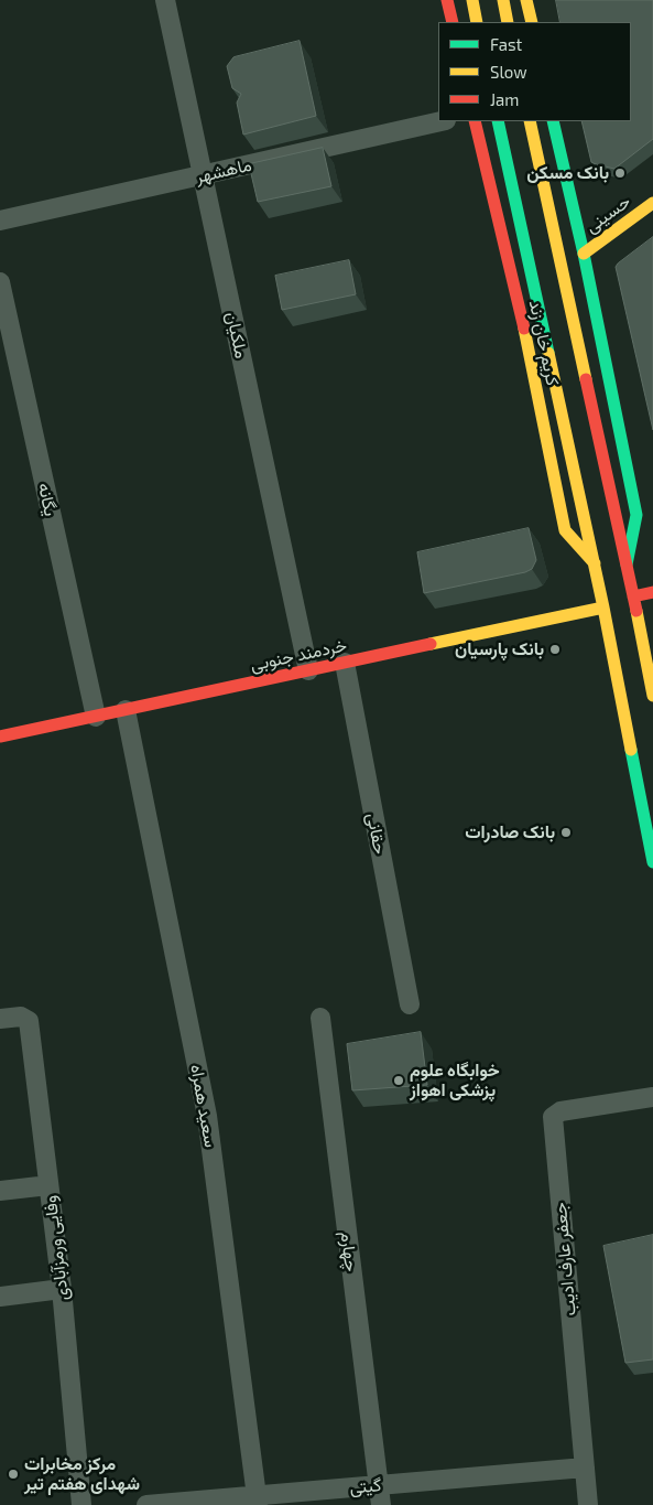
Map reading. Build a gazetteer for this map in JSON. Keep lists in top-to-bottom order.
{
  "streets": {
    "main road": ["حسینی", "کریم خان زند", "خردمند جنوبی"],
    "street": [
      "ماهشهر",
      "ملکیان",
      "یگانه",
      "حقانی",
      "سعید همراه",
      "وفایی ورمزآبادی",
      "چهارم",
      "جعفر عارف ادیب",
      "گیتی"
    ]
  },
  "crossings": [
    ["ماهشهر", "ملکیان"],
    ["حسینی", "کریم خان زند"],
    ["ملکیان", "خردمند جنوبی"],
    ["کریم خان زند", "خردمند جنوبی"],
    ["یگانه", "خردمند جنوبی"],
    ["خردمند جنوبی", "حقانی"],
    ["خردمند جنوبی", "سعید همراه"],
    ["سعید همراه", "گیتی"],
    ["چهارم", "گیتی"],
    ["جعفر عارف ادیب", "گیتی"]
  ],
  "places": [
    "بانک مسکن",
    "بانک پارسیان",
    "بانک صادرات",
    "خوابگاه علوم پزشکی اهواز",
    "مرکز مخابرات شهدای هفتم تیر"
  ],
  "legend": ["Fast", "Slow", "Jam"]
}
